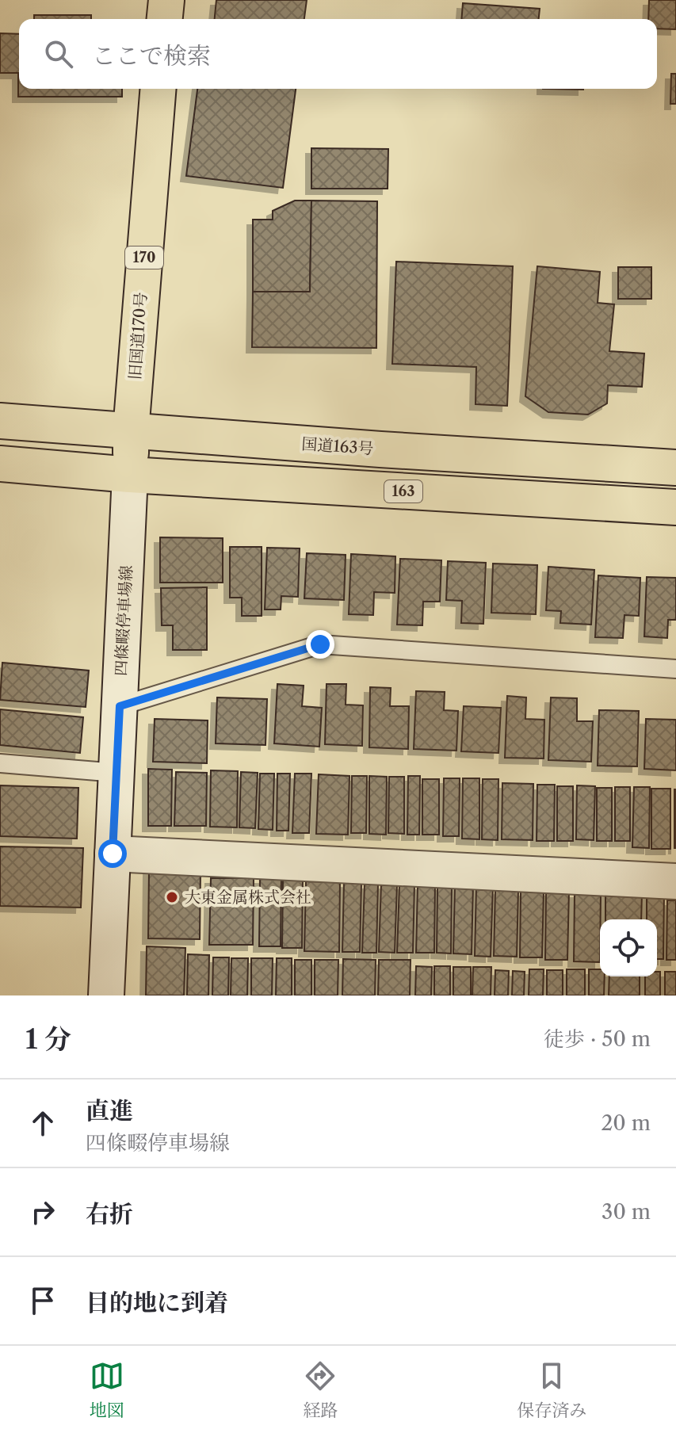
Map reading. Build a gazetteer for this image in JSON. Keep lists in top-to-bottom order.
{
  "streets": {
    "highway": [
      "170",
      "旧国道170号",
      "国道163号",
      "163"
    ],
    "street": ["四條畷停車場線"]
  },
  "crossings": [
    ["旧国道170号", "国道163号"],
    ["旧国道170号", "163"],
    ["旧国道170号", "四條畷停車場線"],
    ["163", "四條畷停車場線"]
  ],
  "places": ["大東金属株式会社"],
  "page": {
    "search": "ここで検索",
    "heading": ["1 分", "徒歩 · 50 m"],
    "list": [
      ["直進", "四條畷停車場線", "20 m"],
      ["右折", "30 m"],
      "目的地に到着"
    ],
    "nav": ["地図", "経路", "保存済み"]
  }
}
